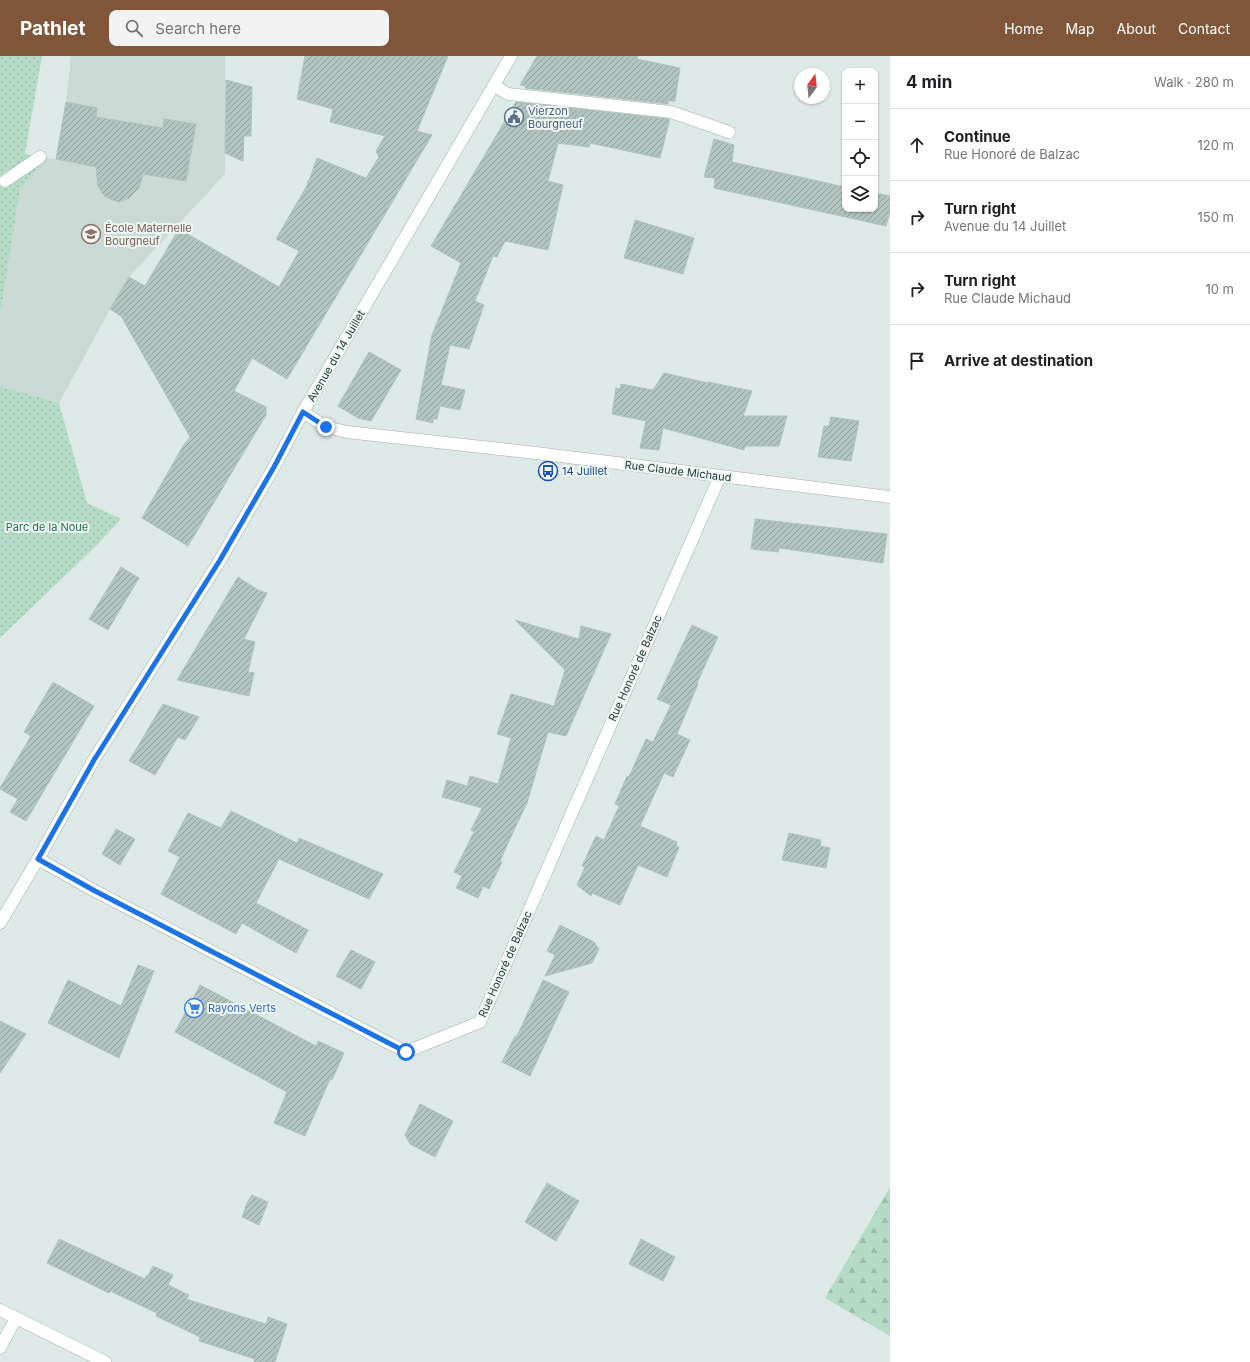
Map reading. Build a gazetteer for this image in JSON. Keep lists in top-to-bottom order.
{
  "streets": {
    "street": ["Avenue du 14 Juillet", "Rue Claude Michaud", "Rue Honoré de Balzac"]
  },
  "crossings": [
    ["Avenue du 14 Juillet", "Rue Claude Michaud"],
    ["Avenue du 14 Juillet", "Rue Honoré de Balzac"],
    ["Rue Claude Michaud", "Rue Honoré de Balzac"]
  ],
  "parks": ["Parc de la Noue"],
  "places": {
    "public building": ["Vierzon Bourgneuf"],
    "school or university": ["École Maternelle Bourgneuf"],
    "bus stop": ["14 Juillet"],
    "supermarket": ["Rayons Verts"]
  },
  "north": "top",
  "page": {
    "header": "Pathlet",
    "search": "Search here",
    "nav": [
      "Home",
      "Map",
      "About",
      "Contact"
    ],
    "heading": ["4 min", "Walk · 280 m"],
    "map_buttons": ["+", "−"],
    "list": [
      ["Continue", "Rue Honoré de Balzac", "120 m"],
      ["Turn right", "Avenue du 14 Juillet", "150 m"],
      ["Turn right", "Rue Claude Michaud", "10 m"],
      "Arrive at destination"
    ]
  }
}
